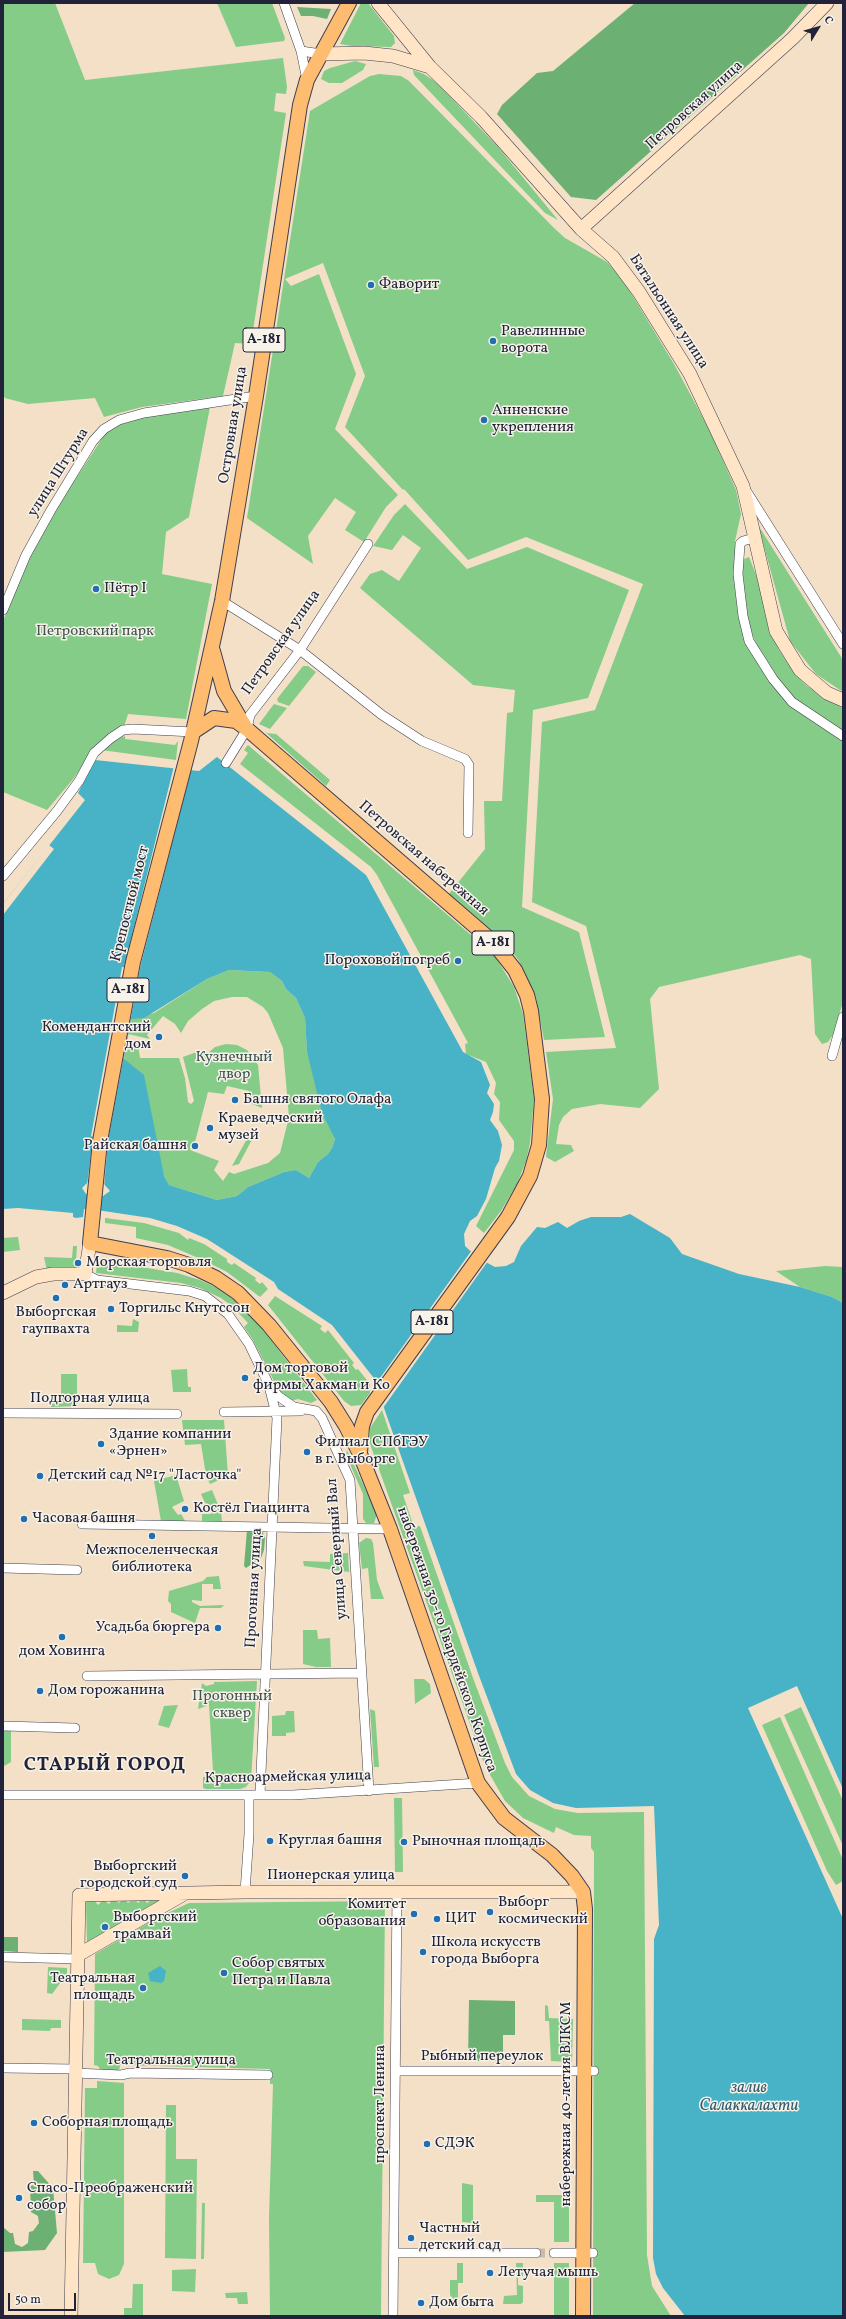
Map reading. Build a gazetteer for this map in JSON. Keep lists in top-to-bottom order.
{
  "streets": {
    "main road": [
      "А-181",
      "Островная улица",
      "Петровская набережная",
      "Крепостной мост",
      "набережная 30-го Гвардейского Корпуса",
      "набережная 40-летия ВЛКСМ"
    ],
    "street": [
      "Петровская улица",
      "Батальонная улица",
      "улица Штурма",
      "Подгорная улица",
      "улица Северный Вал",
      "Прогонная улица",
      "Красноармейская улица",
      "Пионерская улица",
      "Рыбный переулок",
      "Театральная улица",
      "проспект Ленина"
    ]
  },
  "crossings": [
    ["Петровская улица", "Батальонная улица"],
    ["Петровская улица", "А-181"],
    ["Петровская улица", "Петровская набережная"],
    ["А-181", "Островная улица"],
    ["А-181", "Петровская набережная"],
    ["Островная улица", "улица Штурма"],
    ["Островная улица", "Крепостной мост"],
    ["Петровская набережная", "набережная 30-го Гвардейского Корпуса"],
    ["Крепостной мост", "набережная 30-го Гвардейского Корпуса"],
    ["улица Северный Вал", "Красноармейская улица"],
    ["Прогонная улица", "Красноармейская улица"],
    ["набережная 30-го Гвардейского Корпуса", "Красноармейская улица"],
    ["набережная 30-го Гвардейского Корпуса", "Пионерская улица"],
    ["набережная 30-го Гвардейского Корпуса", "набережная 40-летия ВЛКСМ"],
    ["Пионерская улица", "проспект Ленина"],
    ["Пионерская улица", "набережная 40-летия ВЛКСМ"],
    ["Рыбный переулок", "проспект Ленина"],
    ["Рыбный переулок", "набережная 40-летия ВЛКСМ"]
  ],
  "districts": ["СТАРЫЙ ГОРОД"],
  "water": ["залив Салаккалахти"],
  "parks": ["Петровский парк", "Кузнечный двор", "Прогонный сквер"],
  "places": [
    "Фаворит",
    "Равелинные ворота",
    "Анненские укрепления",
    "Пётр I",
    "Пороховой погреб",
    "Комендантский дом",
    "Башня святого Олафа",
    "Краеведческий музей",
    "Райская башня",
    "Морская торговля",
    "Артгауз",
    "Выборгская гаупвахта",
    "Торгильс Кнутссон",
    "Дом торговой фирмы Хакман и Ко",
    "Здание компании «Эрнен»",
    "Филиал СПбГЭУ в г. Выборге",
    "Детский сад №17 \"Ласточка\"",
    "Костёл Гиацинта",
    "Часовая башня",
    "Межпоселенческая библиотека",
    "Усадьба бюргера",
    "дом Ховинга",
    "Дом горожанина",
    "Круглая башня",
    "Рыночная площадь",
    "Выборгский городской суд",
    "Выборг космический",
    "Комитет образования",
    "ЦИТ",
    "Выборгский трамвай",
    "Школа искусств города Выборга",
    "Собор святых Петра и Павла",
    "Театральная площадь",
    "Соборная площадь",
    "СДЭК",
    "Спасо-Преображенский собор",
    "Частный детский сад",
    "Летучая мышь",
    "Дом быта"
  ],
  "scale_bar": "50 m",
  "north": "top right"
}
